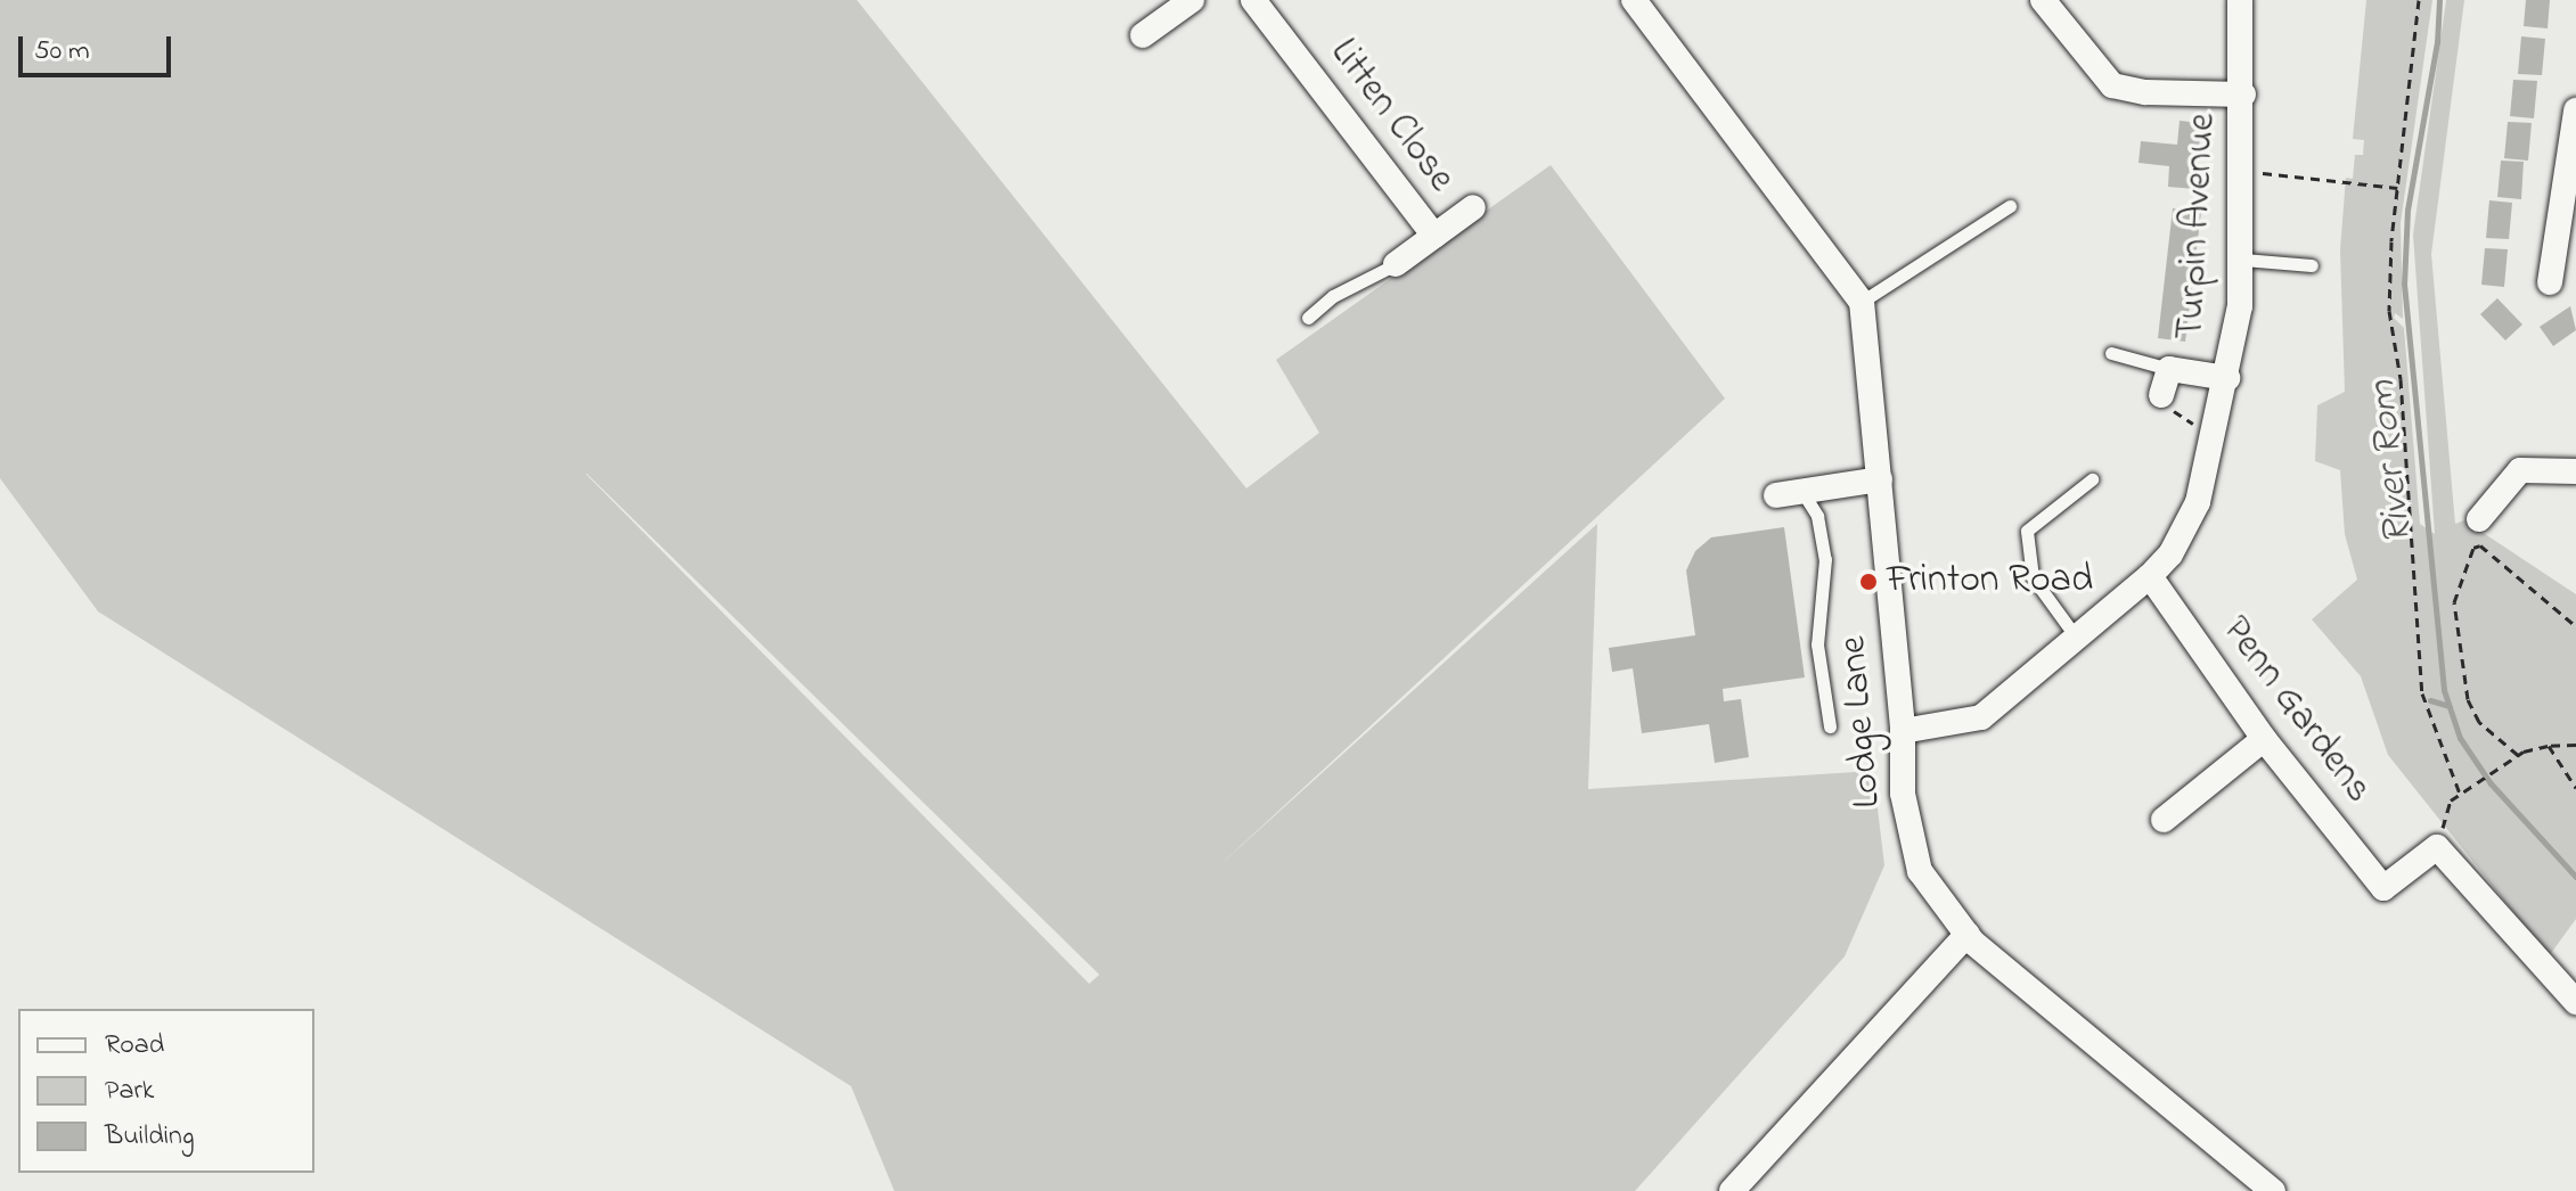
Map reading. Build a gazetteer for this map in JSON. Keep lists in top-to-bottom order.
{
  "streets": {
    "street": [
      "Litten Close",
      "Turpin Avenue",
      "Penn Gardens",
      "Lodge Lane"
    ]
  },
  "crossings": [
    ["Turpin Avenue", "Penn Gardens"],
    ["Turpin Avenue", "Lodge Lane"]
  ],
  "water": ["River Rom"],
  "places": ["Frinton Road"],
  "legend": ["Road", "Park", "Building"],
  "scale_bar": "50 m"
}
